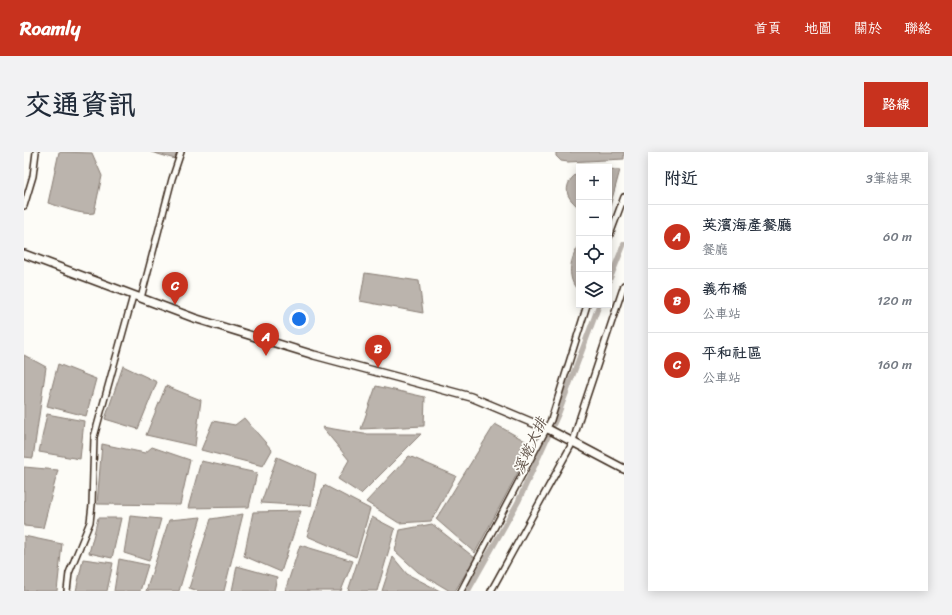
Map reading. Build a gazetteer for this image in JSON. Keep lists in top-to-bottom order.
{
  "water": ["溪墘大排"],
  "page": {
    "header": "Roamly",
    "nav": [
      "首頁",
      "地圖",
      "關於",
      "聯絡"
    ],
    "title": "交通資訊",
    "buttons": "路線",
    "heading": ["附近", "3筆結果"],
    "map_buttons": ["+", "−"],
    "list": [
      {
        "mark": "A",
        "name": "英濱海產餐廳",
        "note": "餐廳",
        "value": "60 m"
      },
      {
        "mark": "B",
        "name": "義布橋",
        "note": "公車站",
        "value": "120 m"
      },
      {
        "mark": "C",
        "name": "平和社區",
        "note": "公車站",
        "value": "160 m"
      }
    ],
    "pins": ["C", "A", "B"]
  }
}
